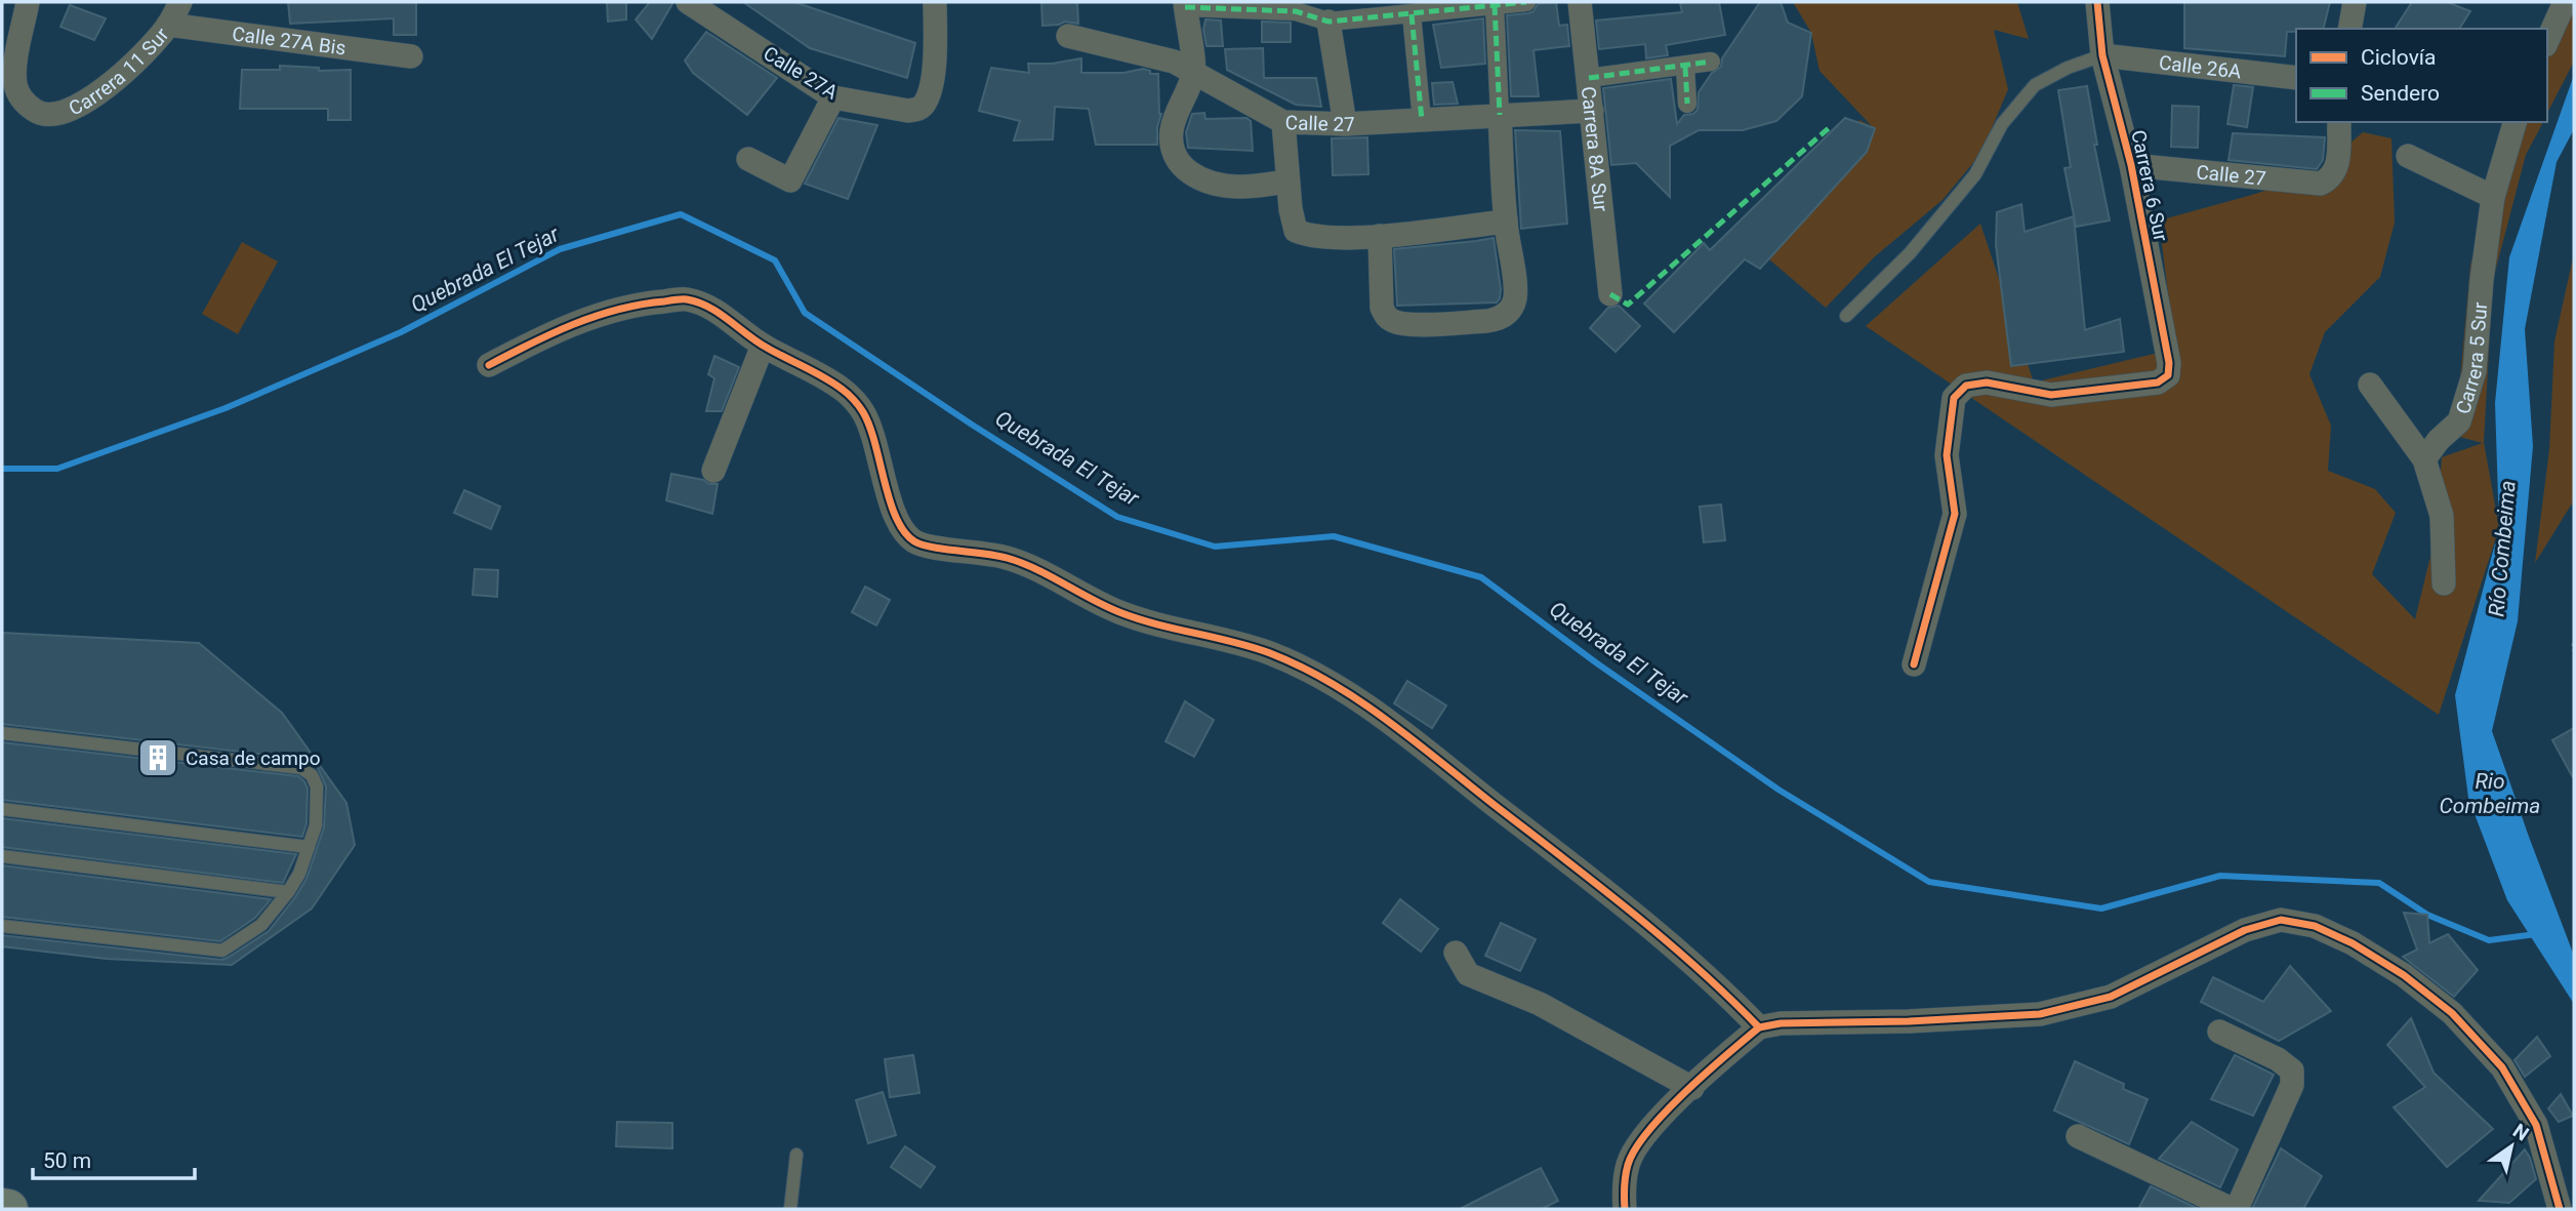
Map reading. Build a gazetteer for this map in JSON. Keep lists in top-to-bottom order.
{
  "streets": {
    "street": [
      "Calle 27A Bis",
      "Calle 26A",
      "Carrera 11 Sur",
      "Calle 27A",
      "Calle 27",
      "Carrera 8A Sur",
      "Carrera 6 Sur",
      "Carrera 5 Sur"
    ]
  },
  "crossings": [
    ["Calle 27A Bis", "Carrera 11 Sur"],
    ["Calle 26A", "Carrera 6 Sur"],
    ["Calle 27", "Carrera 8A Sur"],
    ["Calle 27", "Carrera 6 Sur"]
  ],
  "water": ["Quebrada El Tejar", "Río Combeima", "Rio Combeima"],
  "places": {
    "building": ["Casa de campo"]
  },
  "legend": ["Ciclovía", "Sendero"],
  "scale_bar": "50 m",
  "north": "top right"
}
